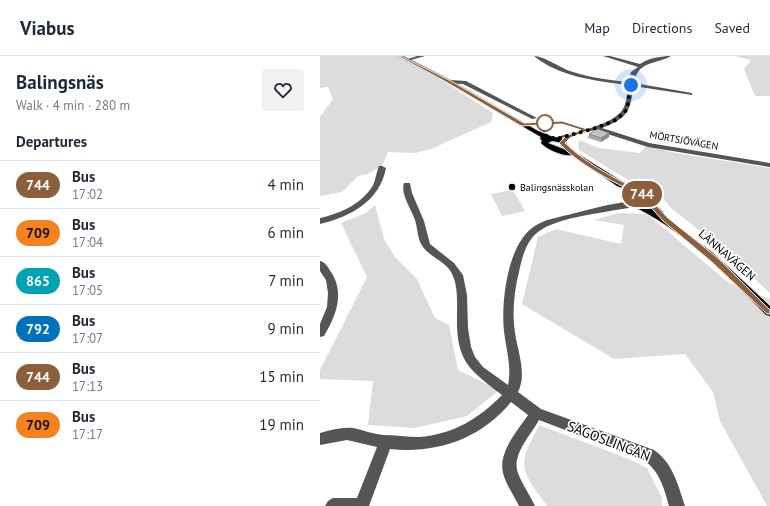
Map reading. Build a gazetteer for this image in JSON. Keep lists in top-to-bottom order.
{
  "streets": {
    "main road": ["LÄNNAVÄGEN"],
    "street": ["MÖRTSJÖVÄGEN", "SAGOSLINGAN"]
  },
  "places": ["Balingsnässkolan"],
  "lines": ["bus line 744"],
  "page": {
    "header": "Viabus",
    "nav": ["Map", "Directions", "Saved"],
    "heading": [
      ["Balingsnäs", "Walk · 4 min · 280 m"],
      "Departures"
    ],
    "on_map": "744",
    "list": [
      {
        "mark": "744",
        "name": "Bus",
        "note": "17:02",
        "value": "4 min"
      },
      {
        "mark": "709",
        "name": "Bus",
        "note": "17:04",
        "value": "6 min"
      },
      {
        "mark": "865",
        "name": "Bus",
        "note": "17:05",
        "value": "7 min"
      },
      {
        "mark": "792",
        "name": "Bus",
        "note": "17:07",
        "value": "9 min"
      },
      {
        "mark": "744",
        "name": "Bus",
        "note": "17:13",
        "value": "15 min"
      },
      {
        "mark": "709",
        "name": "Bus",
        "note": "17:17",
        "value": "19 min"
      }
    ]
  }
}
